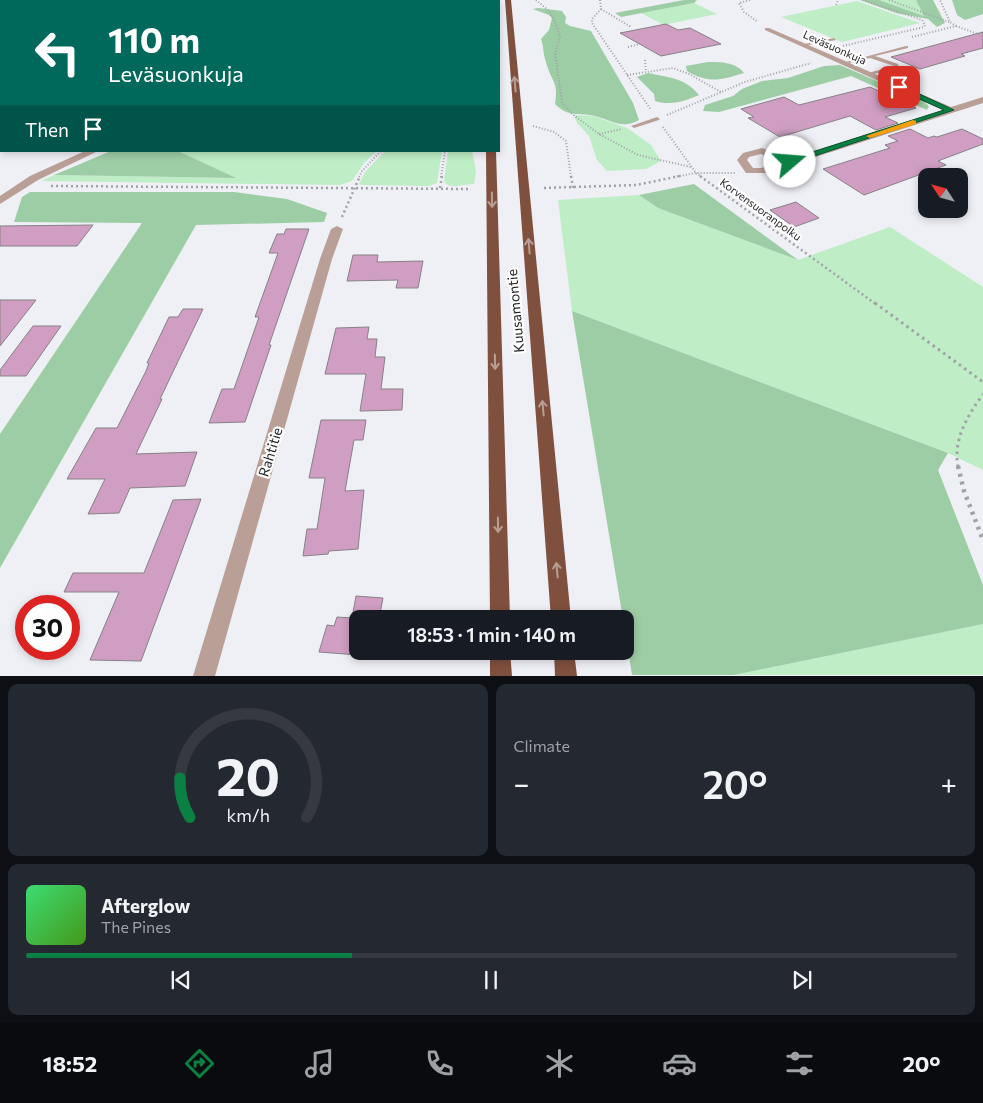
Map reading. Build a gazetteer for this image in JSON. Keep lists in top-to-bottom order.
{
  "streets": {
    "highway": ["Kuusamontie"],
    "street": ["Leväsuonkuja", "Rahtitie"],
    "path": ["Korvensuoranpolku"]
  },
  "north": "top left",
  "page": {
    "turn": ["110 m", "Leväsuonkuja"],
    "then": "Then",
    "limit": "30",
    "trip": "18:53 · 1 min · 140 m",
    "tile": "Climate",
    "heat": ["−", "20°", "+"],
    "song": ["Afterglow", "The Pines"],
    "tabs": ["18:52", "20°"],
    "gauge": ["20", "km/h"]
  }
}
